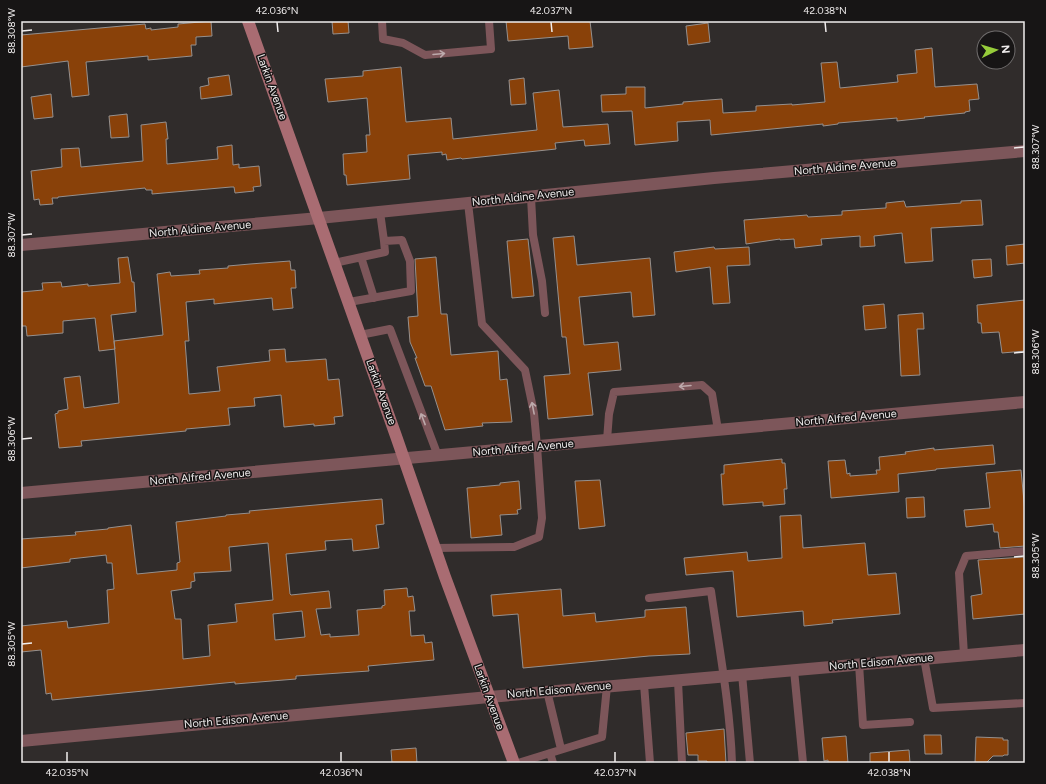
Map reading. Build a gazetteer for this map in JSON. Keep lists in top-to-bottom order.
{
  "streets": {
    "main road": ["Larkin Avenue"],
    "street": ["North Aldine Avenue", "North Alfred Avenue", "North Edison Avenue"]
  },
  "crossings": [
    ["Larkin Avenue", "North Aldine Avenue"],
    ["Larkin Avenue", "North Alfred Avenue"],
    ["Larkin Avenue", "North Edison Avenue"]
  ],
  "north": "right",
  "coordinates": [
    "42.036°N",
    "42.037°N",
    "42.038°N",
    "88.308°W",
    "88.307°W",
    "88.306°W",
    "88.305°W",
    "42.035°N"
  ]
}
